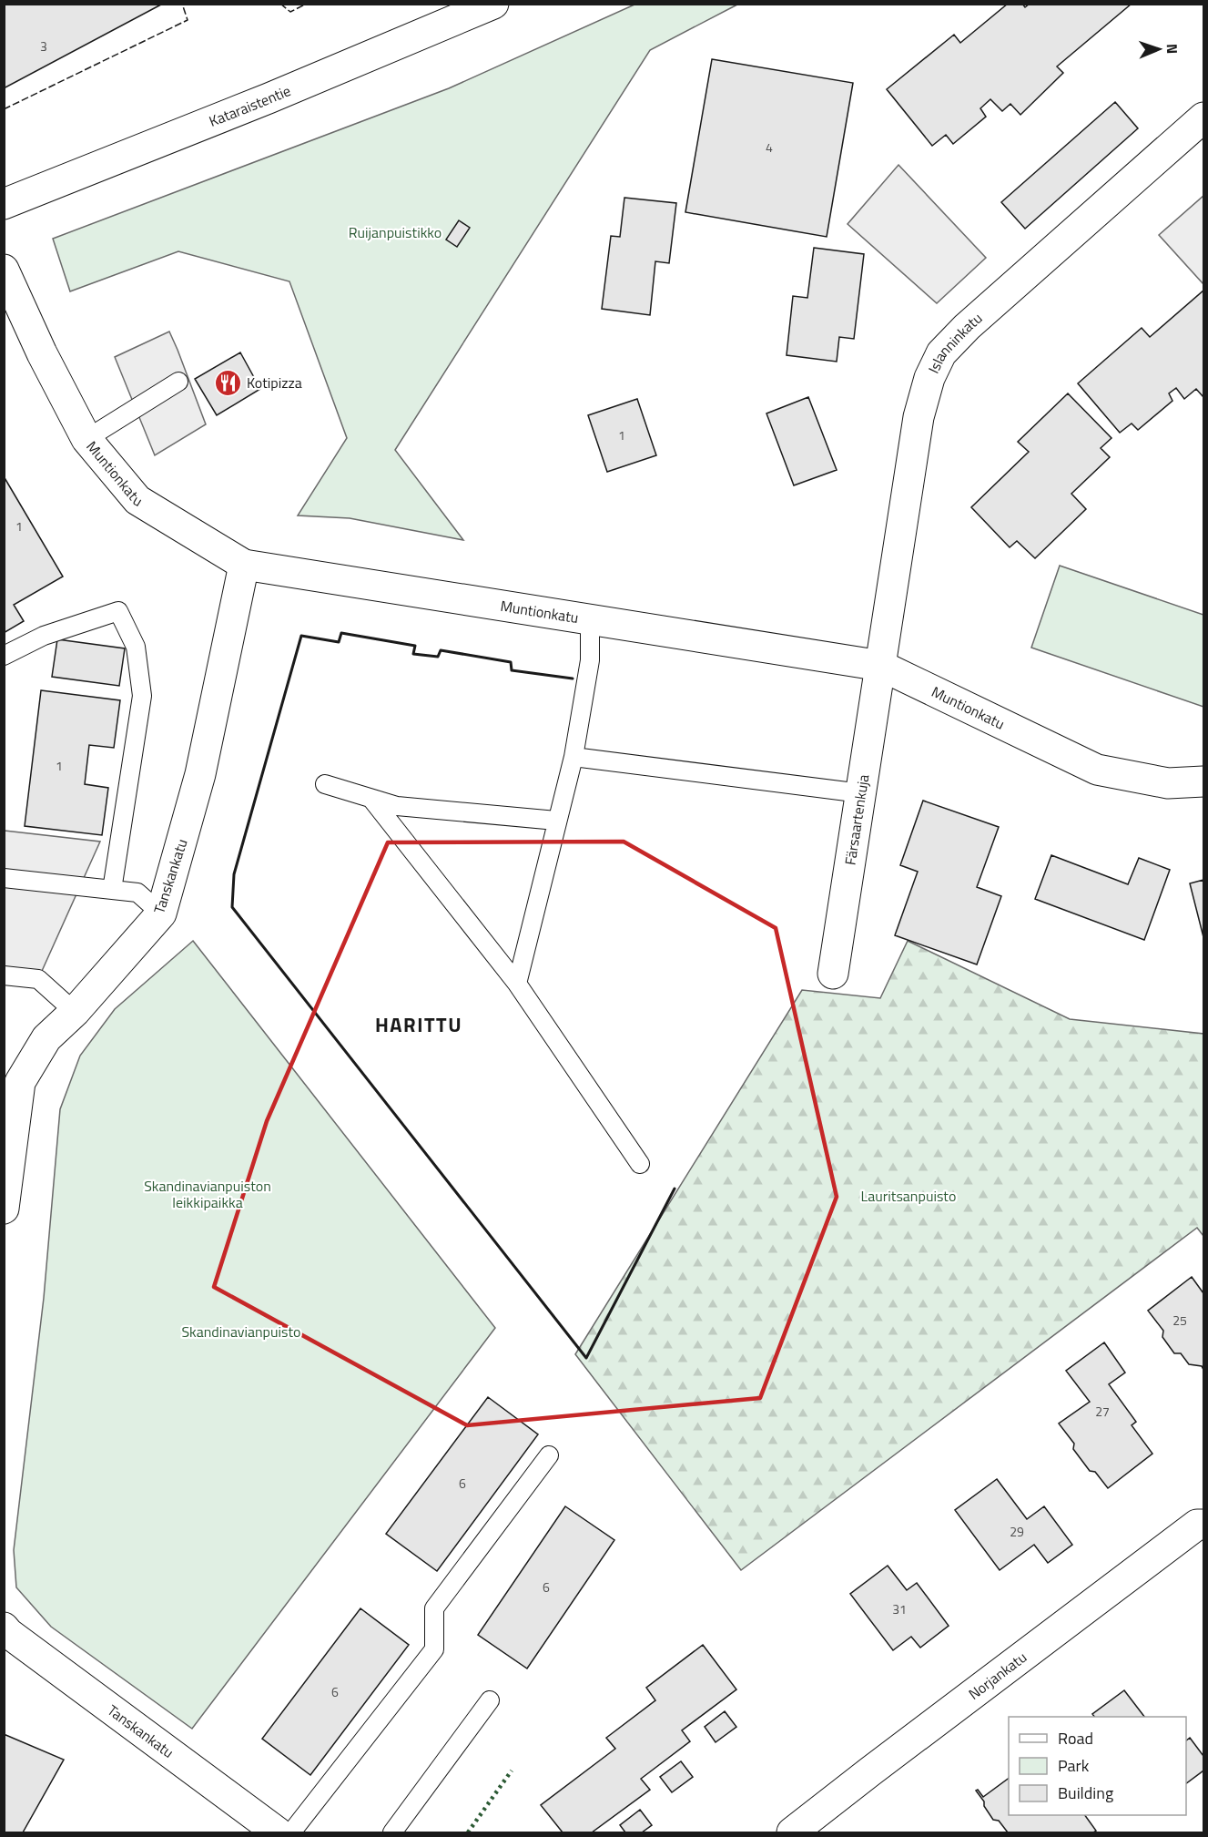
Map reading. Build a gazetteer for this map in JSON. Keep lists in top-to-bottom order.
{
  "streets": {
    "street": [
      "Kataraistentie",
      "Islanninkatu",
      "Muntionkatu",
      "Färsaartenkuja",
      "Tanskankatu",
      "Norjankatu"
    ]
  },
  "crossings": [
    ["Islanninkatu", "Muntionkatu"],
    ["Islanninkatu", "Färsaartenkuja"],
    ["Muntionkatu", "Färsaartenkuja"],
    ["Muntionkatu", "Tanskankatu"]
  ],
  "districts": ["HARITTU"],
  "parks": [
    "Ruijanpuistikko",
    "Skandinavianpuiston leikkipaikka",
    "Lauritsanpuisto",
    "Skandinavianpuisto"
  ],
  "places": {
    "restaurant": ["Kotipizza"]
  },
  "house_numbers": [
    "3",
    "4",
    "1",
    "1",
    "1",
    "25",
    "27",
    "6",
    "29",
    "6",
    "31",
    "6"
  ],
  "legend": ["Road", "Park", "Building"],
  "north": "right"
}
